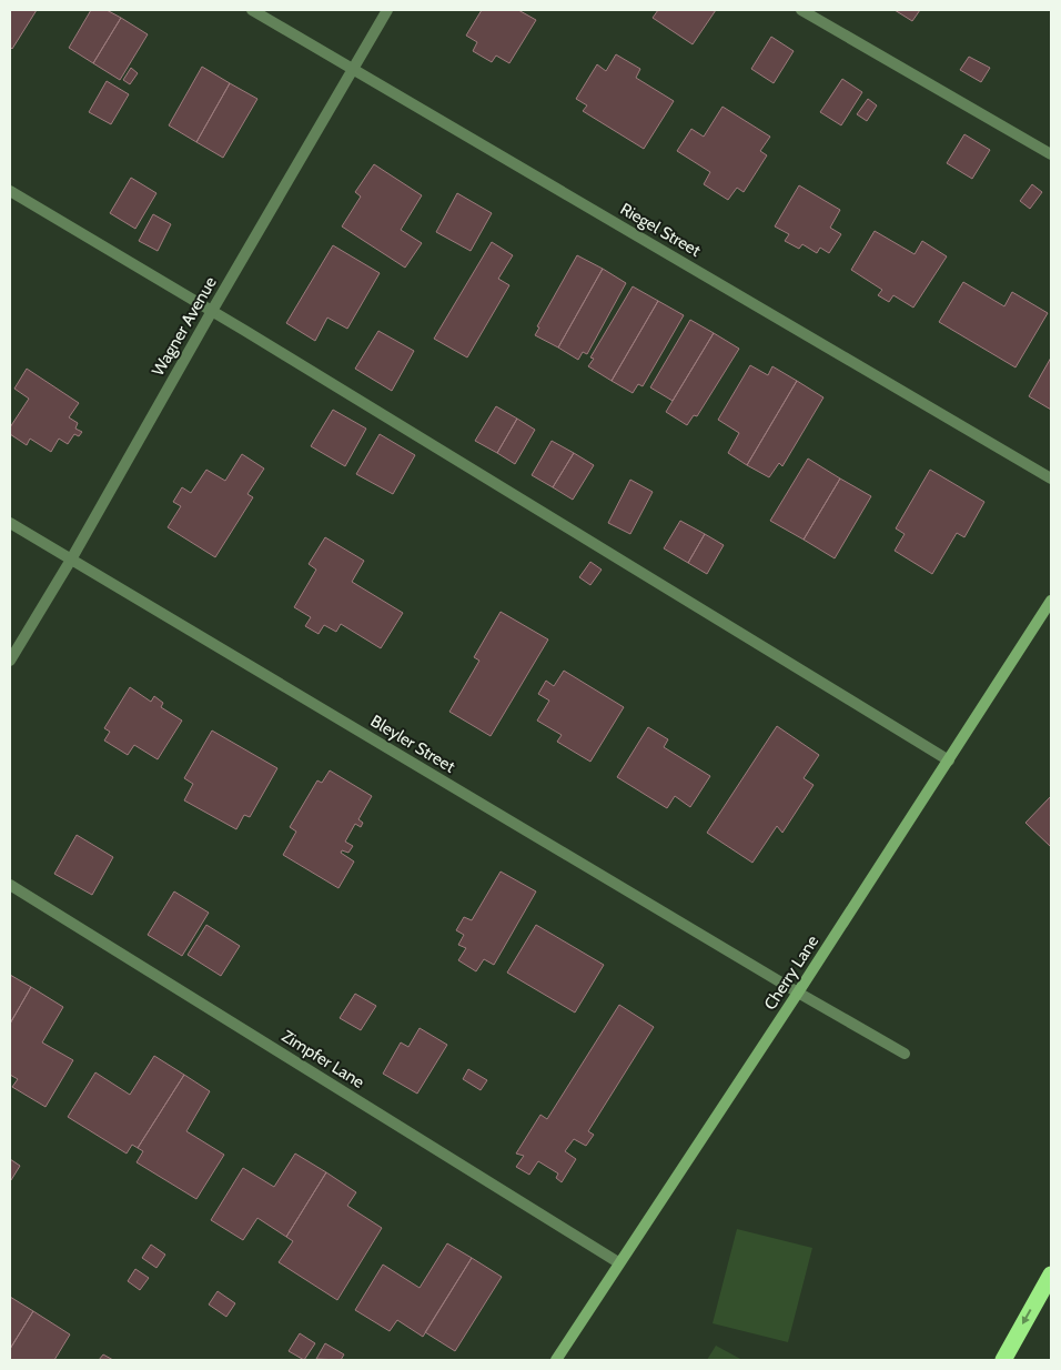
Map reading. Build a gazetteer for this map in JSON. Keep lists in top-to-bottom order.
{
  "streets": {
    "street": [
      "Riegel Street",
      "Wagner Avenue",
      "Bleyler Street",
      "Cherry Lane",
      "Zimpfer Lane"
    ]
  },
  "crossings": [
    ["Riegel Street", "Wagner Avenue"],
    ["Wagner Avenue", "Bleyler Street"],
    ["Bleyler Street", "Cherry Lane"],
    ["Cherry Lane", "Zimpfer Lane"]
  ]
}
